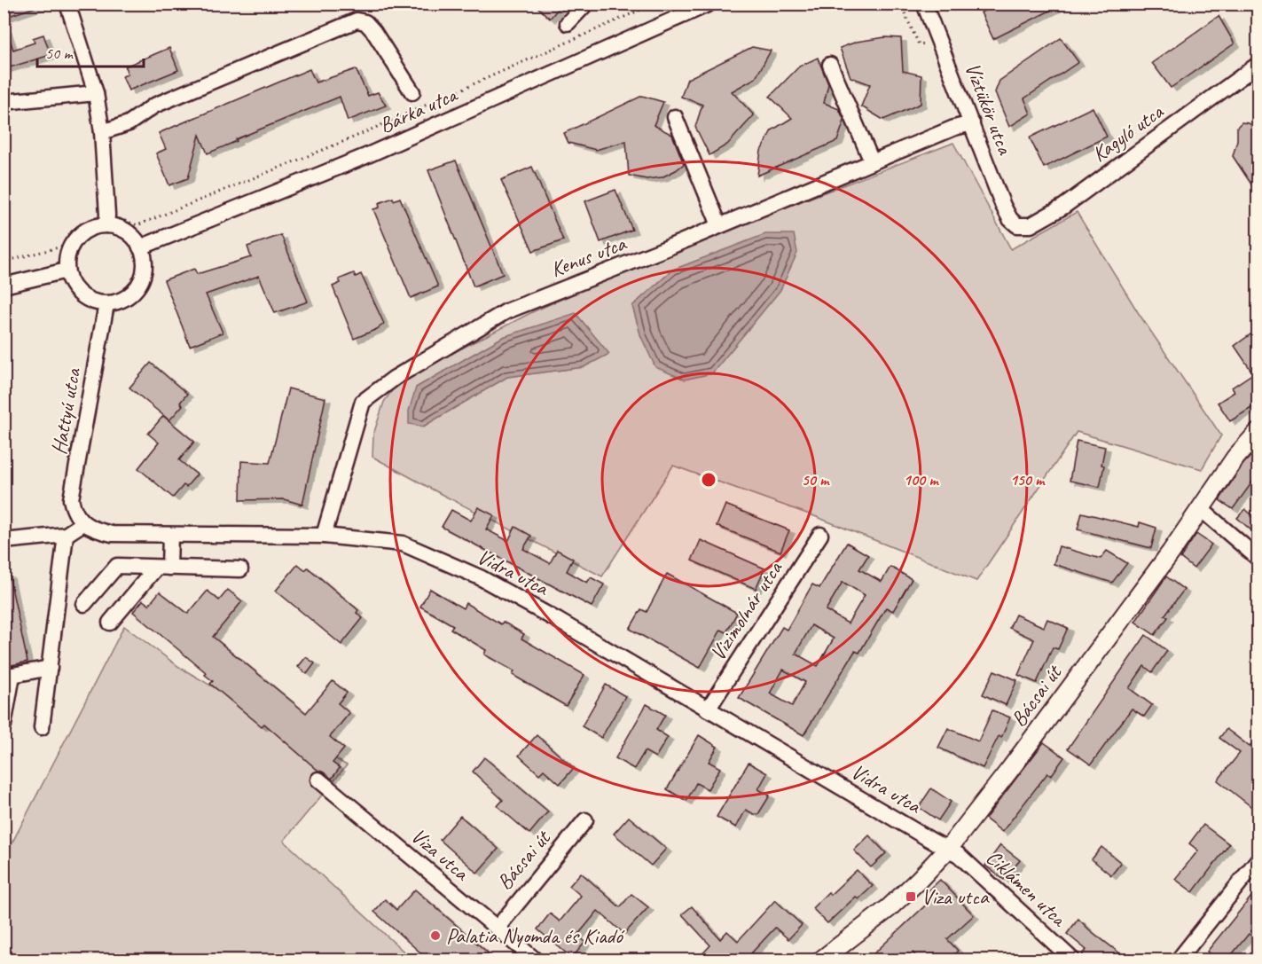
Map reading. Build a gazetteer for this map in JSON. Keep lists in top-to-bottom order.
{
  "streets": {
    "main road": ["Bácsai út"],
    "street": [
      "Víztükör utca",
      "Bárka utca",
      "Kagyló utca",
      "Kenus utca",
      "Hattyú utca",
      "Vidra utca",
      "Vizimolnár utca",
      "Viza utca",
      "Ciklámen utca"
    ]
  },
  "crossings": [
    ["Víztükör utca", "Kagyló utca"],
    ["Víztükör utca", "Kenus utca"],
    ["Bárka utca", "Hattyú utca"],
    ["Kenus utca", "Vidra utca"],
    ["Hattyú utca", "Vidra utca"],
    ["Vidra utca", "Vizimolnár utca"],
    ["Vidra utca", "Bácsai út"],
    ["Vidra utca", "Ciklámen utca"],
    ["Bácsai út", "Viza utca"],
    ["Bácsai út", "Ciklámen utca"]
  ],
  "places": {
    "transit": ["Viza utca"],
    "other": ["Palatia Nyomda és Kiadó"]
  },
  "scale_bar": "50 m",
  "rings": ["50 m", "100 m", "150 m"]
}
